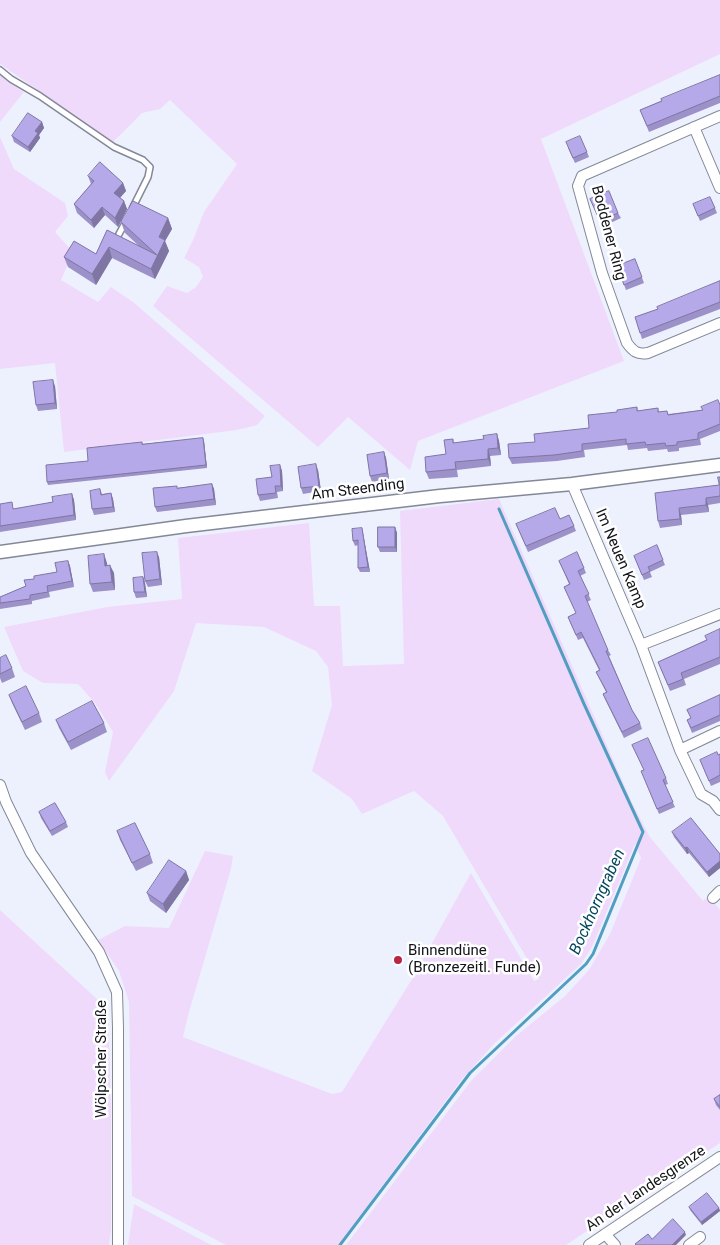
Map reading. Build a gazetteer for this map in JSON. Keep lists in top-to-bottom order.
{
  "streets": {
    "street": [
      "Boddener Ring",
      "Am Steending",
      "Im Neuen Kamp",
      "Wölpscher Straße",
      "An der Landesgrenze"
    ]
  },
  "crossings": [
    ["Am Steending", "Im Neuen Kamp"]
  ],
  "water": ["Bockhorngraben"],
  "places": ["Binnendüne (Bronzezeitl. Funde)"]
}
